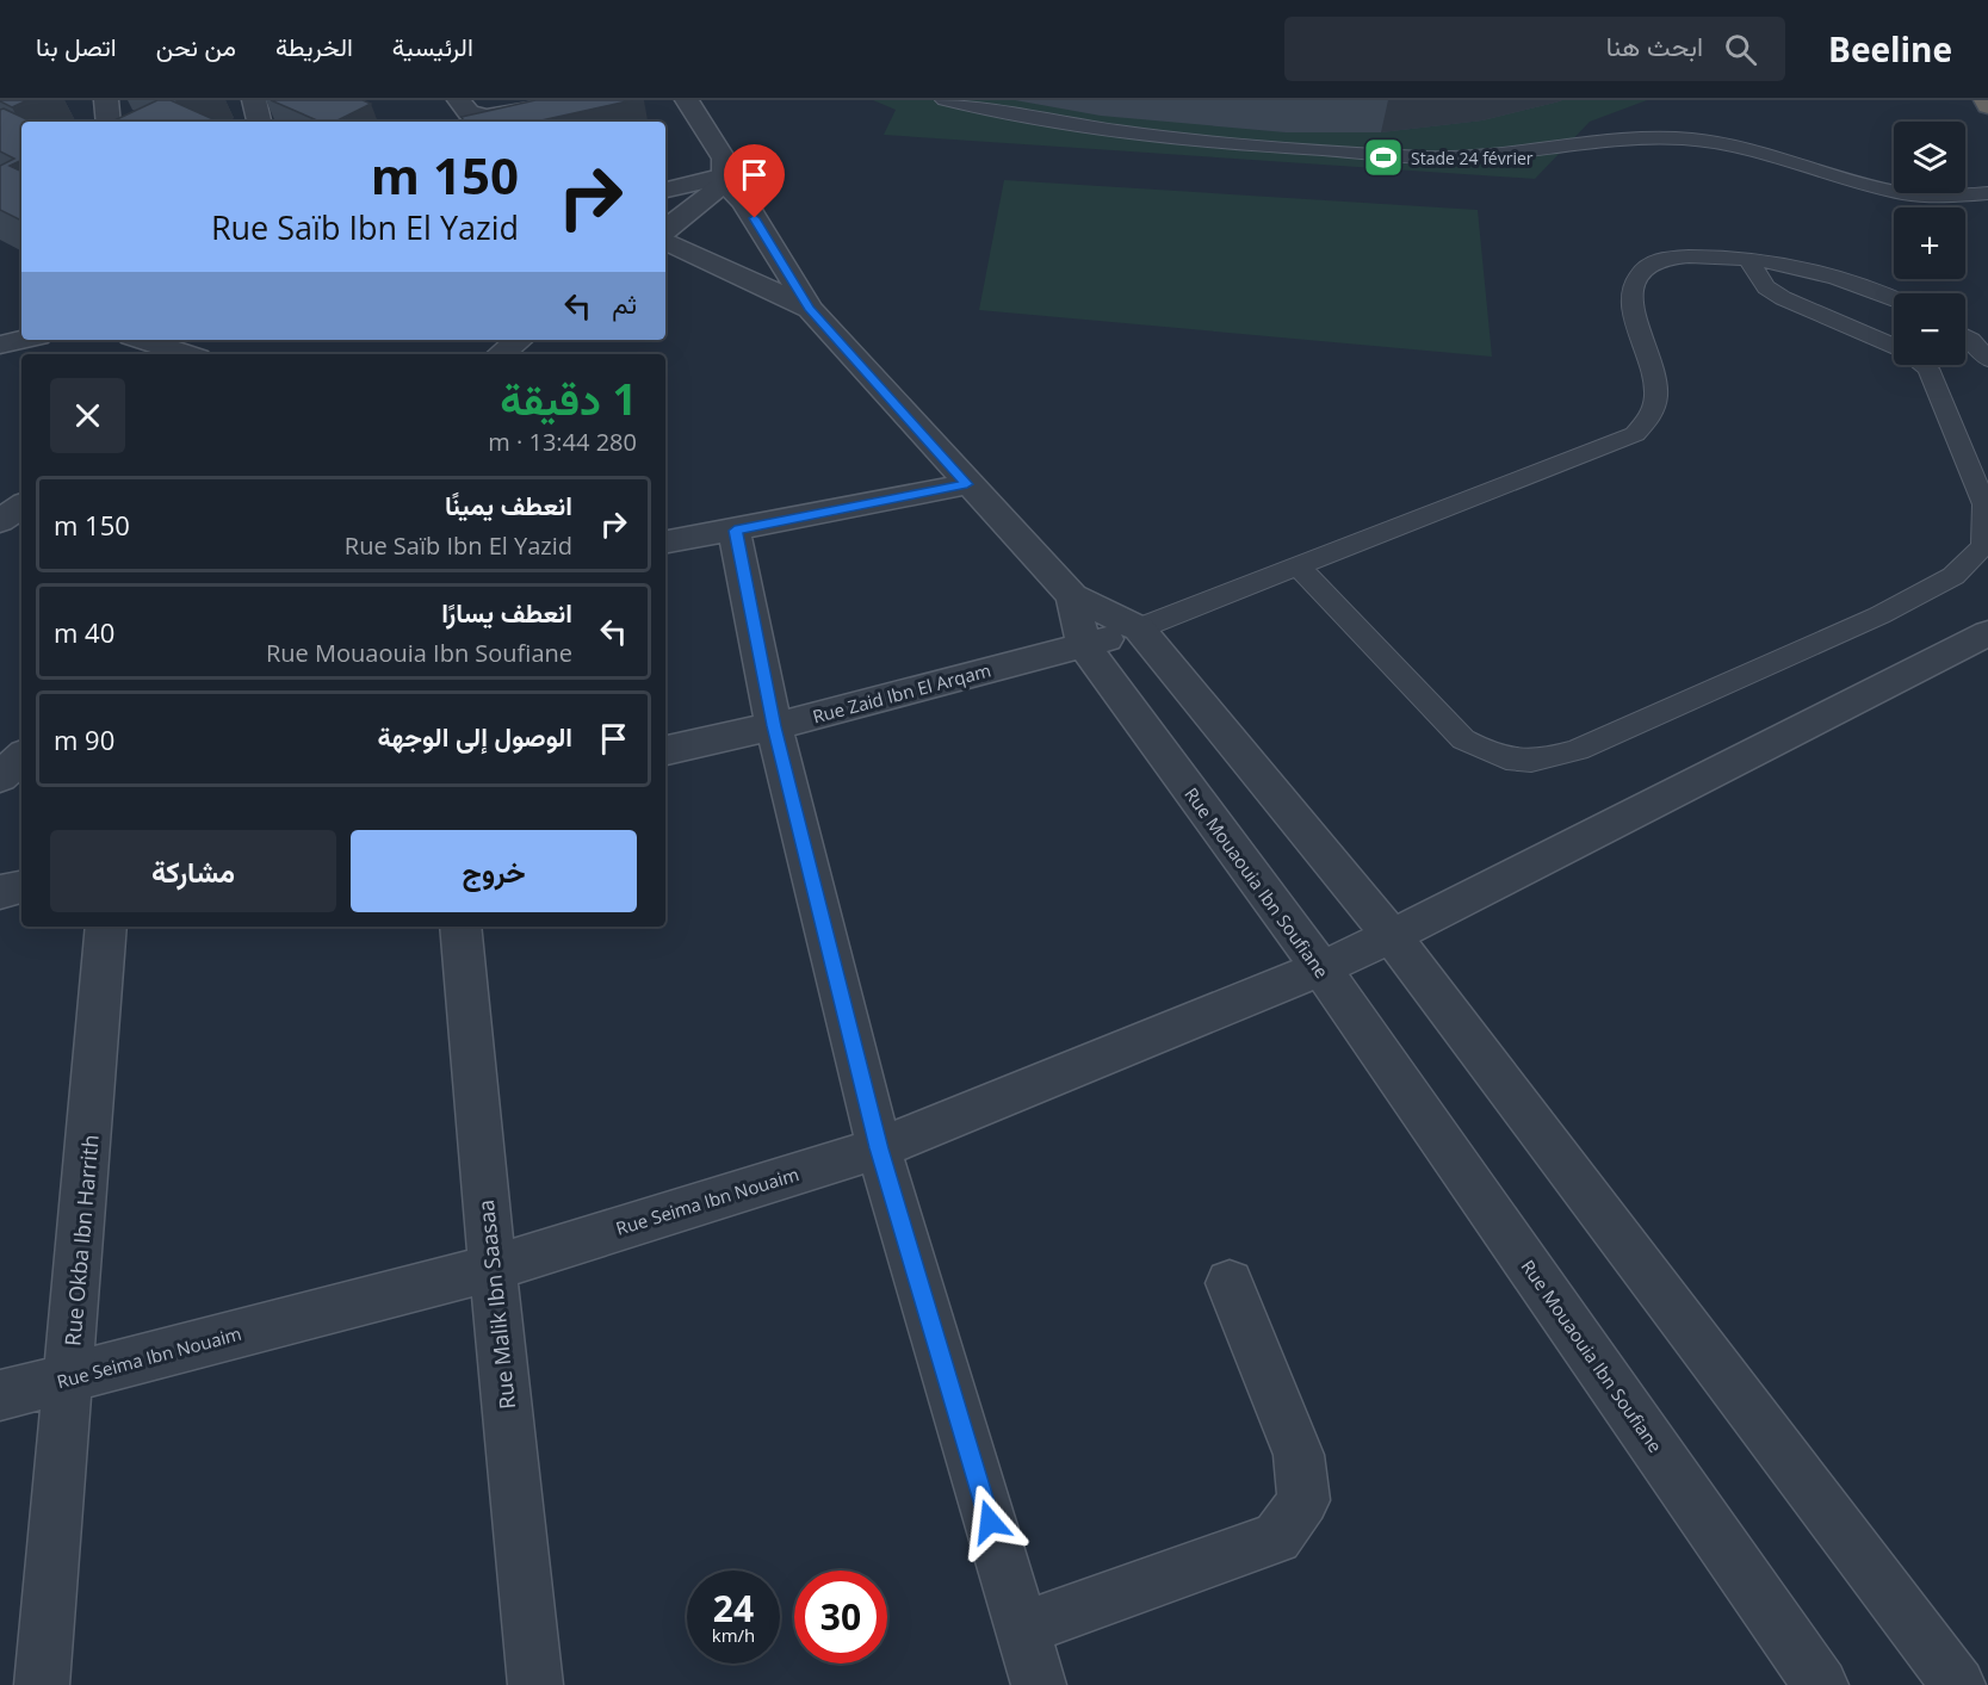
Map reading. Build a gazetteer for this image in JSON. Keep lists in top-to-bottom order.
{
  "streets": {
    "street": [
      "Rue Zaid Ibn El Arqam",
      "Rue Mouaouia Ibn Soufiane",
      "Rue Seima Ibn Nouaim",
      "Rue Okba Ibn Harrith",
      "Rue Malik Ibn Saasaa"
    ]
  },
  "crossings": [
    ["Rue Zaid Ibn El Arqam", "Rue Mouaouia Ibn Soufiane"],
    ["Rue Mouaouia Ibn Soufiane", "Rue Seima Ibn Nouaim"],
    ["Rue Seima Ibn Nouaim", "Rue Okba Ibn Harrith"],
    ["Rue Seima Ibn Nouaim", "Rue Malik Ibn Saasaa"]
  ],
  "places": {
    "sports": ["Stade 24 février"]
  },
  "page": {
    "header": "Beeline",
    "search": "ابحث هنا",
    "nav": [
      "الرئيسية",
      "الخريطة",
      "من نحن",
      "اتصل بنا"
    ],
    "map_buttons": ["+", "−"],
    "turn": ["150 m", "Rue Saïb Ibn El Yazid"],
    "then": "ثم",
    "heading": ["1 دقيقة", "280 m · 13:44"],
    "list": [
      {
        "name": "انعطف يمينًا",
        "note": "Rue Saïb Ibn El Yazid",
        "value": "150 m"
      },
      {
        "name": "انعطف يسارًا",
        "note": "Rue Mouaouia Ibn Soufiane",
        "value": "40 m"
      },
      {
        "name": "الوصول إلى الوجهة",
        "value": "90 m"
      }
    ],
    "buttons": ["خروج", "مشاركة"],
    "speed": "24 km/h",
    "limit": "30"
  }
}
